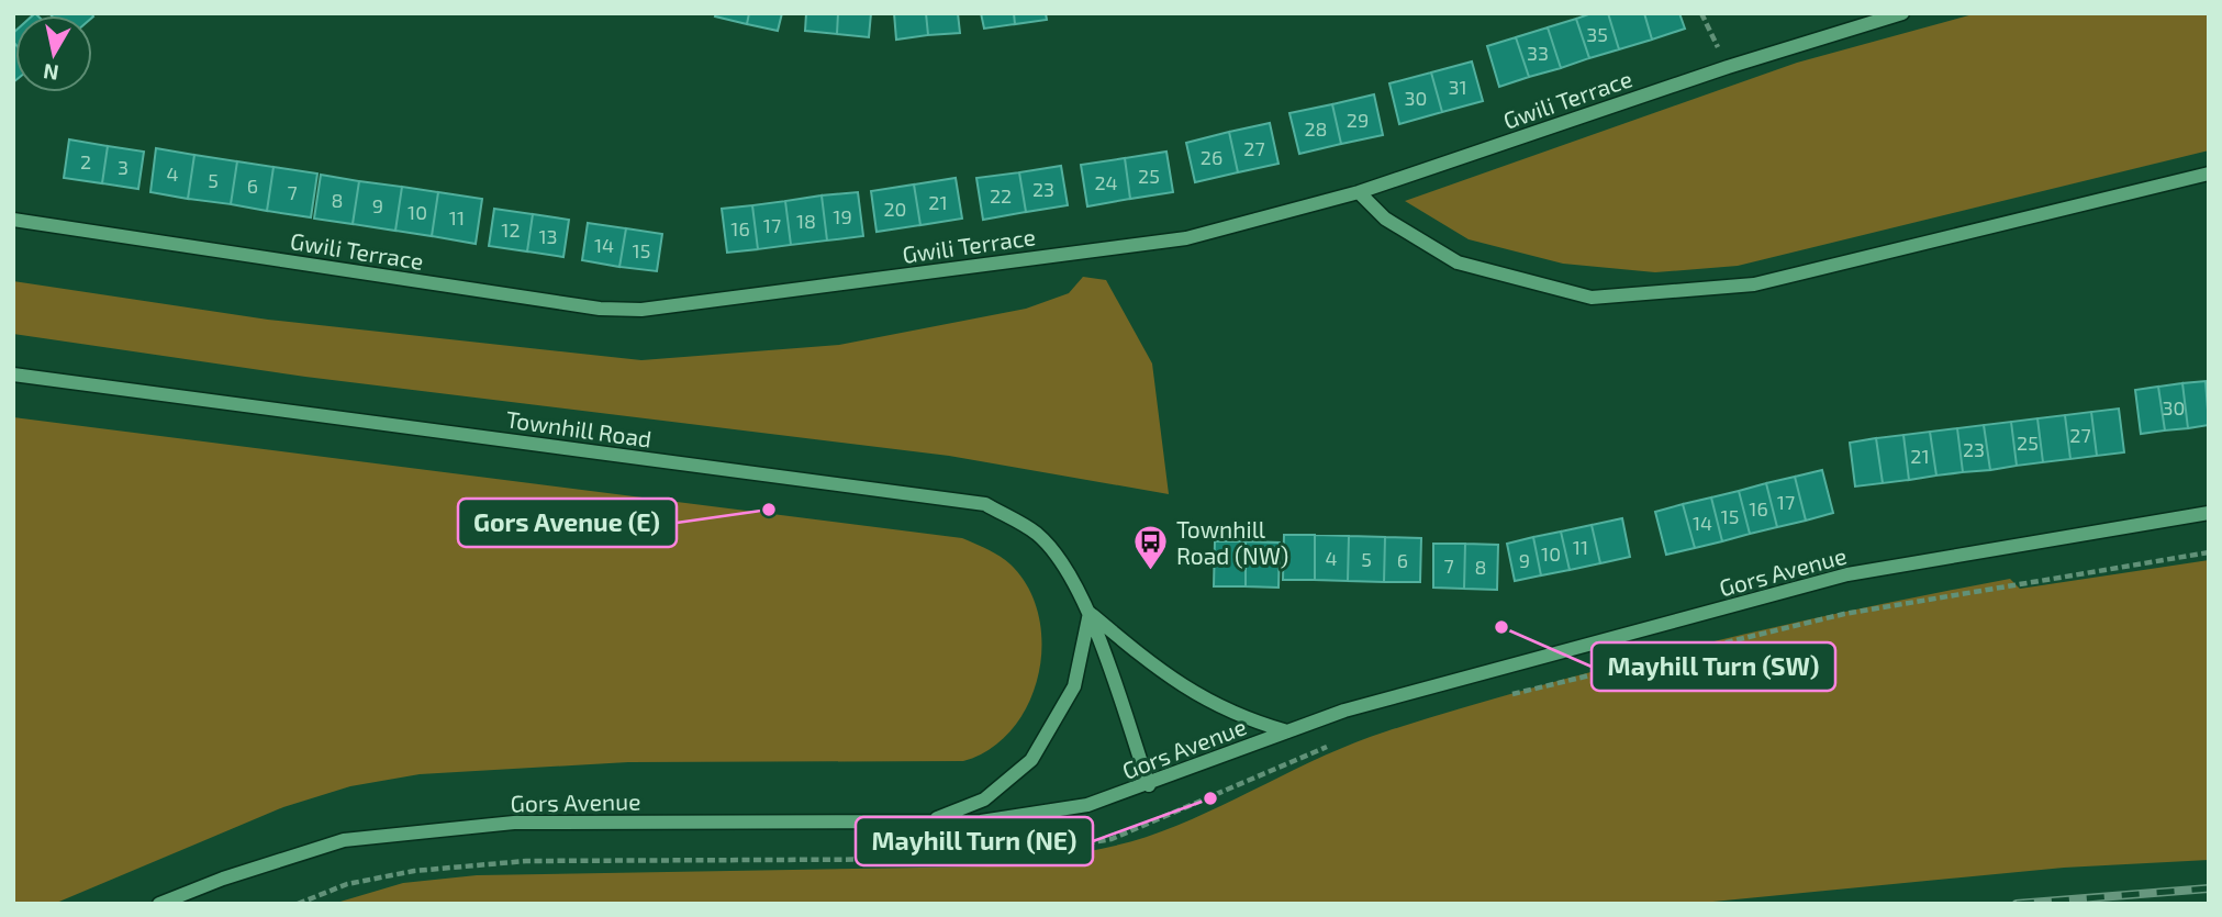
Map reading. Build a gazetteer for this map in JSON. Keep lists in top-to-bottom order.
{
  "streets": {
    "street": ["Gwili Terrace", "Townhill Road", "Gors Avenue"]
  },
  "crossings": [
    ["Townhill Road", "Gors Avenue"]
  ],
  "places": {
    "other": ["Gors Avenue (E)", "Mayhill Turn (SW)", "Mayhill Turn (NE)"],
    "bus stop": ["Townhill Road (NW)"]
  },
  "house_numbers": [
    "35",
    "33",
    "31",
    "30",
    "29",
    "28",
    "27",
    "26",
    "2",
    "3",
    "4",
    "25",
    "5",
    "24",
    "6",
    "23",
    "7",
    "22",
    "8",
    "21",
    "9",
    "20",
    "10",
    "19",
    "11",
    "18",
    "17",
    "16",
    "12",
    "13",
    "14",
    "15",
    "30",
    "27",
    "25",
    "23",
    "21",
    "17",
    "16",
    "15",
    "14",
    "11",
    "10",
    "4",
    "5",
    "6",
    "9",
    "7",
    "8"
  ],
  "north": "bottom"
}
